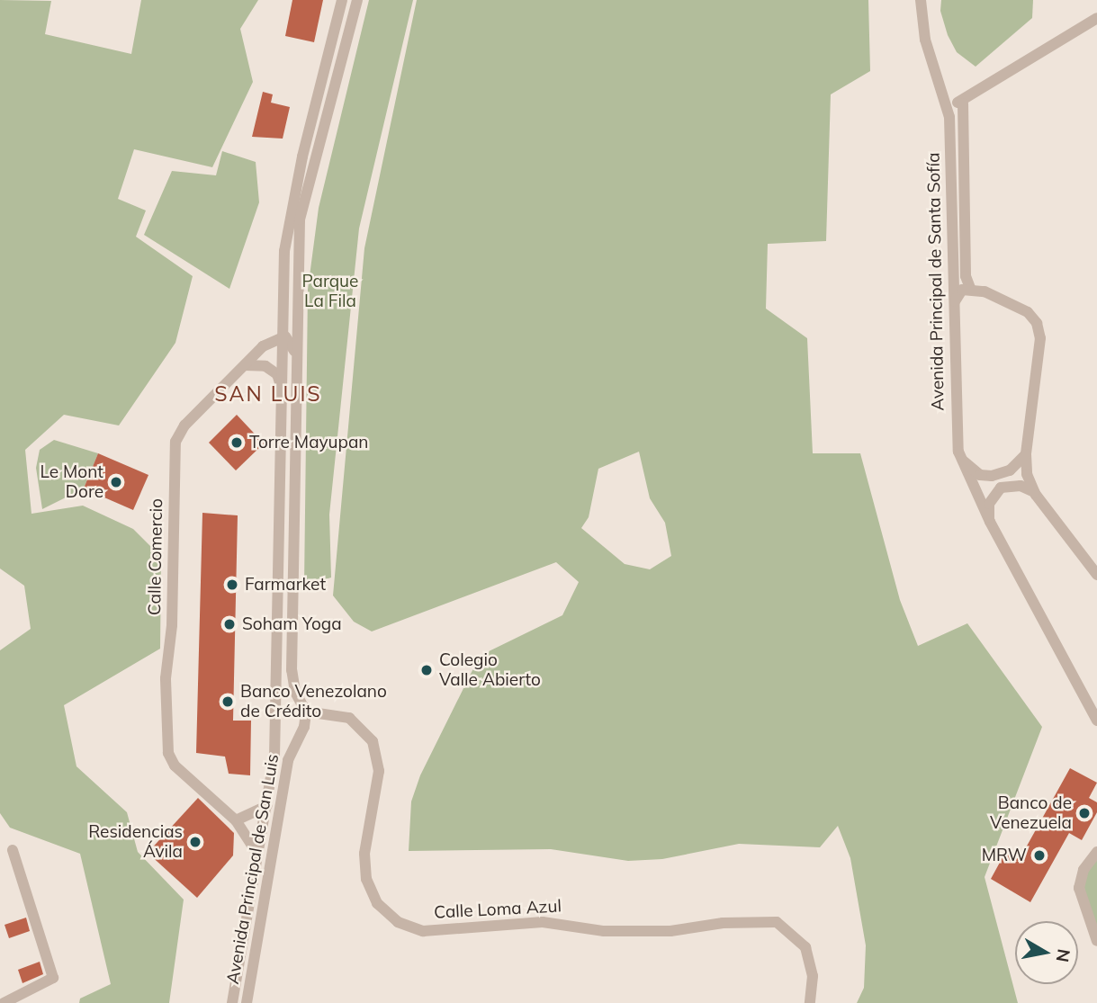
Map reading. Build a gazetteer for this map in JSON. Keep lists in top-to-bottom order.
{
  "streets": {
    "street": [
      "Avenida Principal de Santa Sofía",
      "Calle Comercio",
      "Avenida Principal de San Luis",
      "Calle Loma Azul"
    ]
  },
  "crossings": [
    ["Calle Comercio", "Avenida Principal de San Luis"],
    ["Avenida Principal de San Luis", "Calle Loma Azul"]
  ],
  "districts": ["SAN LUIS"],
  "parks": ["Parque La Fila"],
  "places": [
    "Torre Mayupan",
    "Le Mont Dore",
    "Farmarket",
    "Soham Yoga",
    "Colegio Valle Abierto",
    "Banco Venezolano de Crédito",
    "Banco de Venezuela",
    "Residencias Ávila",
    "MRW"
  ],
  "north": "right"
}
